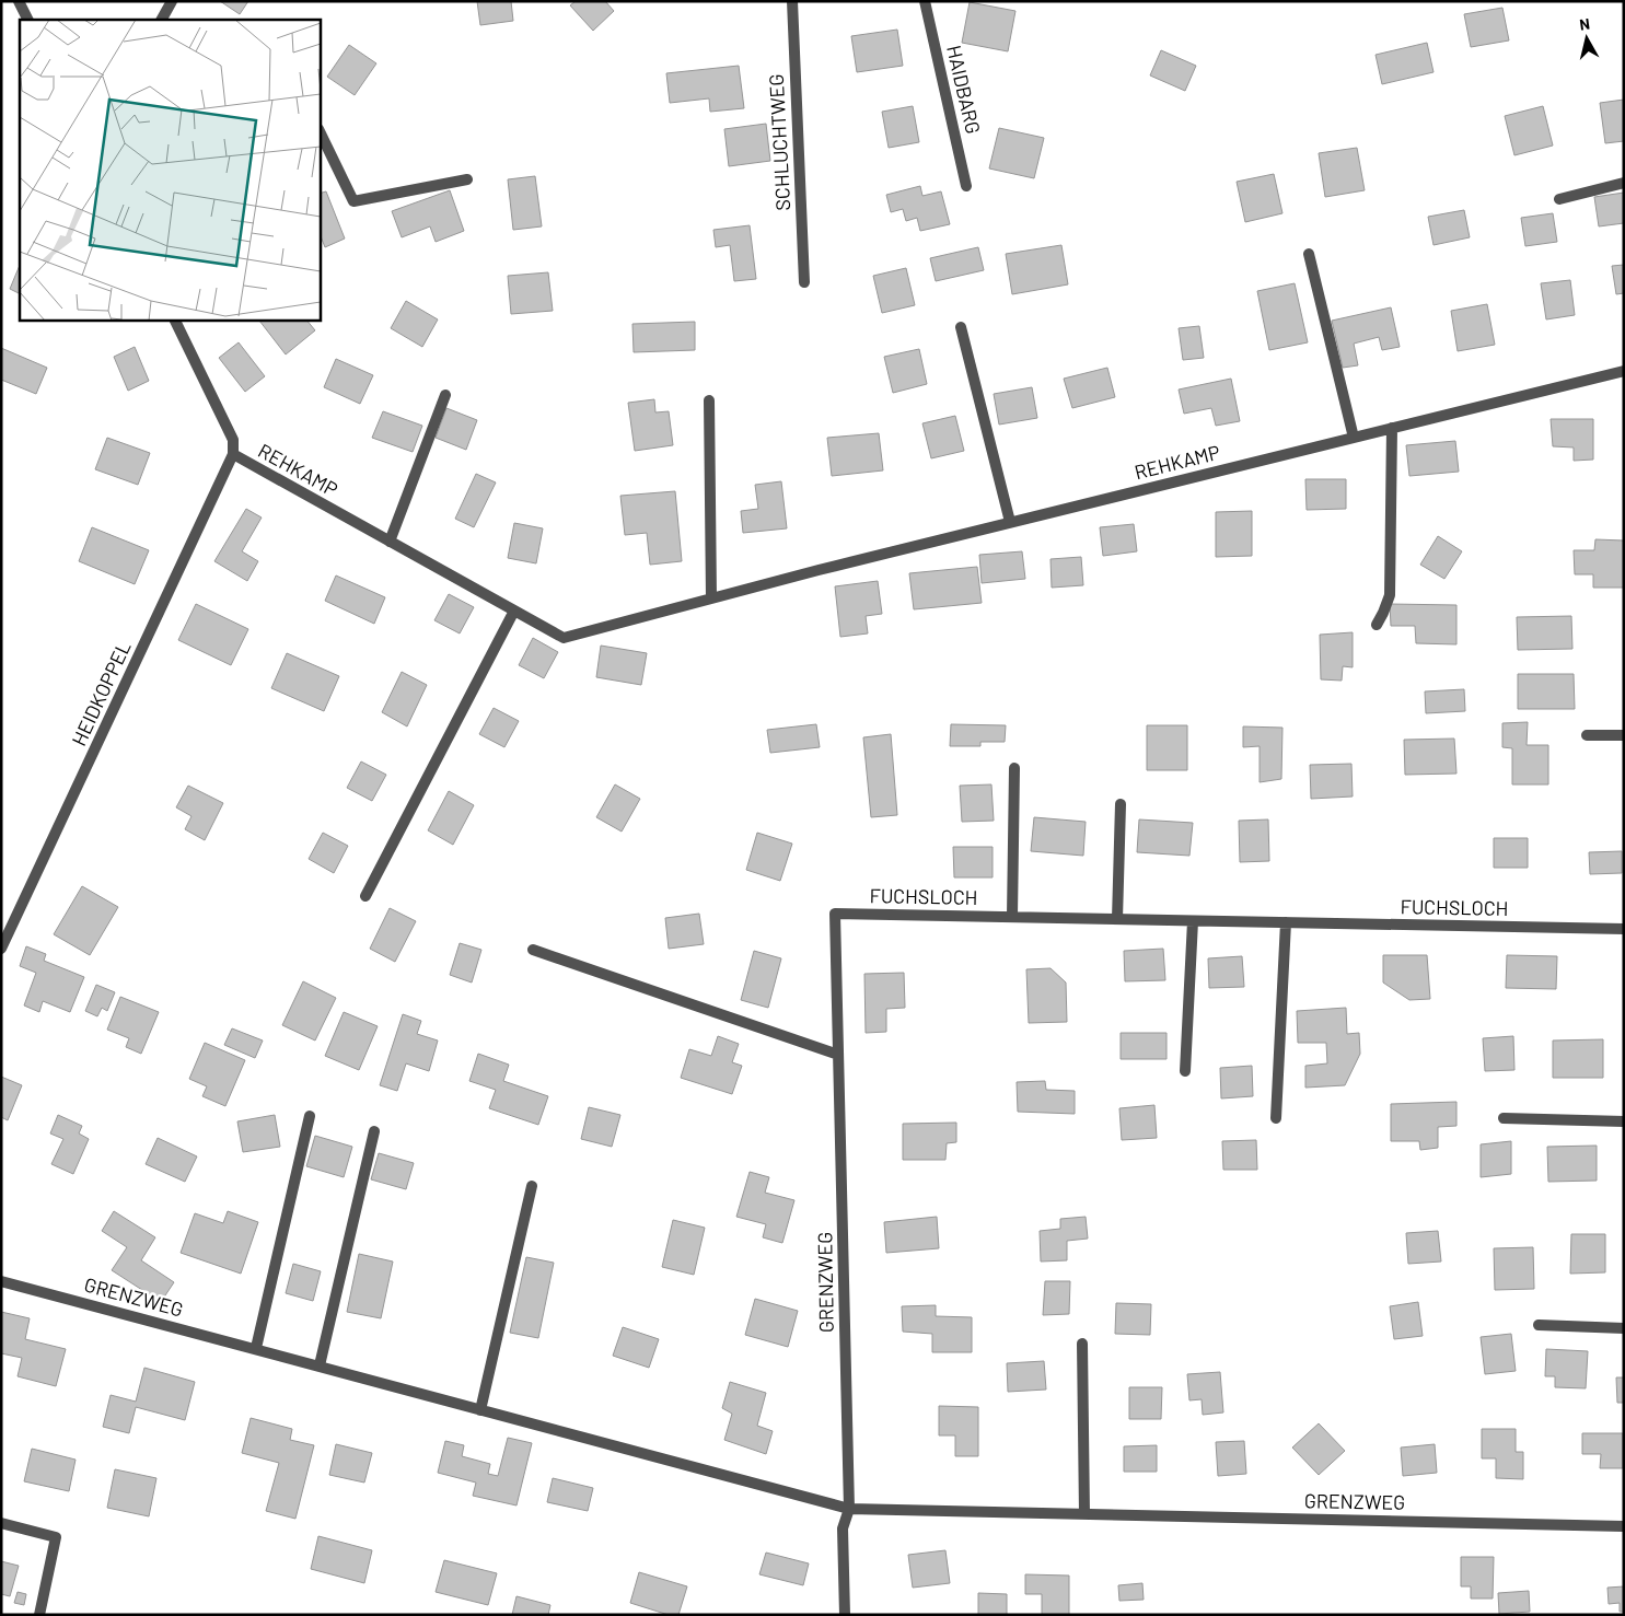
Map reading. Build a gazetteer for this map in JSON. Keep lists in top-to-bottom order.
{
  "streets": {
    "street": [
      "HAIDBARG",
      "SCHLUCHTWEG",
      "REHKAMP",
      "HEIDKOPPEL",
      "FUCHSLOCH",
      "GRENZWEG"
    ]
  },
  "crossings": [
    ["REHKAMP", "HEIDKOPPEL"],
    ["FUCHSLOCH", "GRENZWEG"]
  ],
  "north": "top"
}
